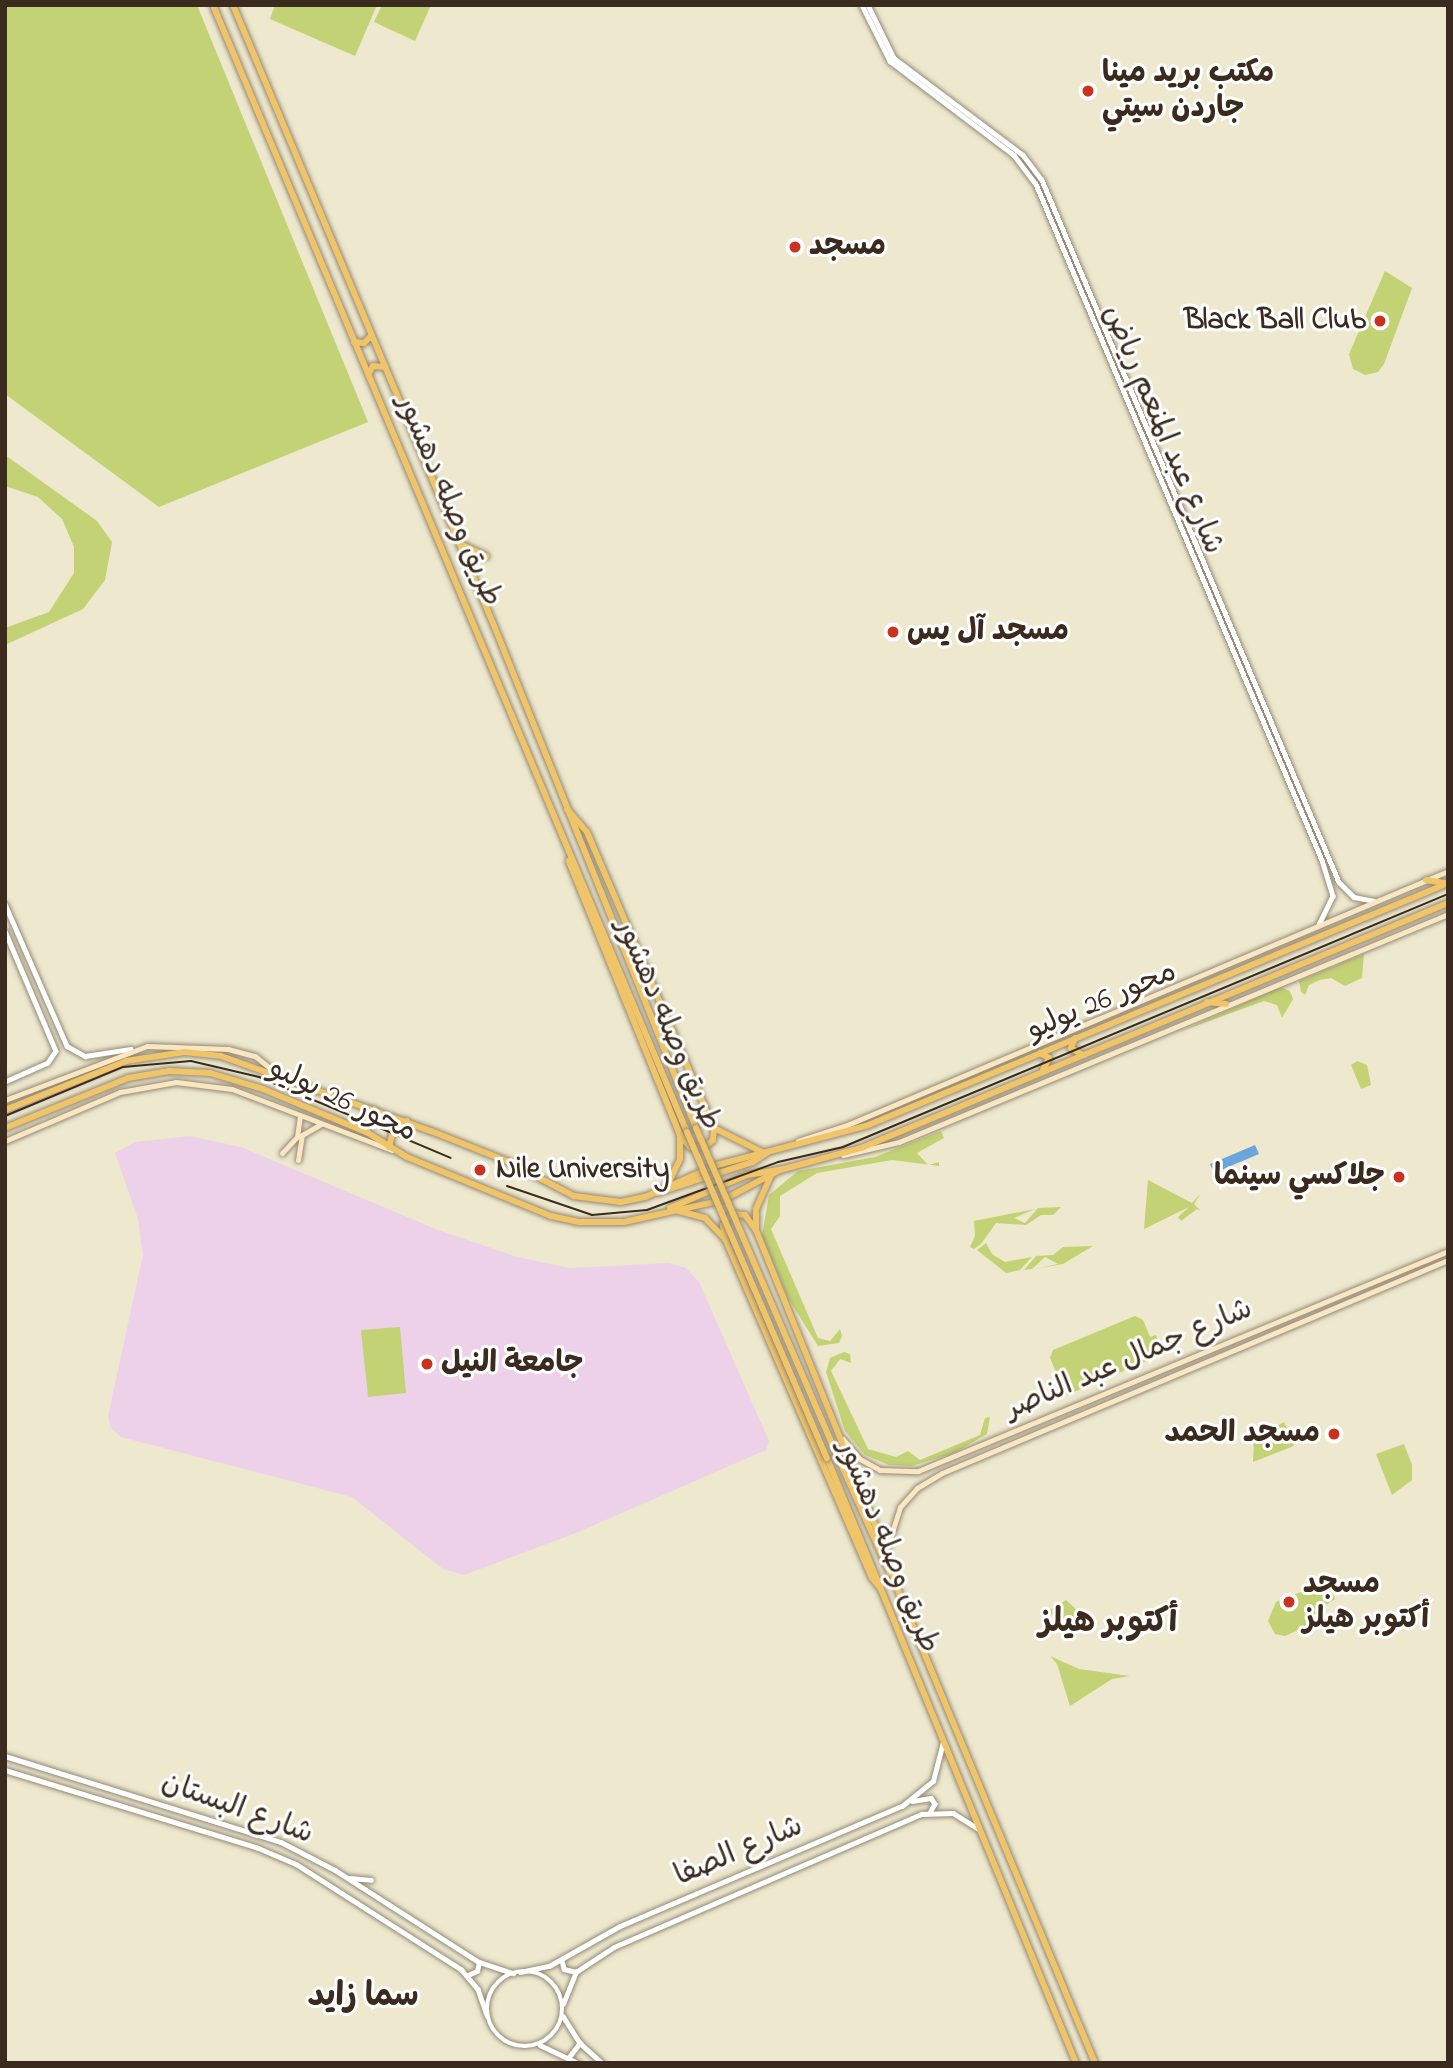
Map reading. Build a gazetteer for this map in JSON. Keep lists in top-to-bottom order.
{
  "streets": {
    "main road": ["طريق وصله دهشور", "محور 26 يوليو", "شارع جمال عبد الناصر"],
    "street": ["شارع عبد المنعم رياض", "شارع البستان", "شارع الصفا"]
  },
  "crossings": [
    ["طريق وصله دهشور", "شارع الصفا"],
    ["شارع البستان", "شارع الصفا"]
  ],
  "districts": ["أكتوبر هيلز", "سما زايد"],
  "places": [
    "مكتب بريد مينا جاردن سيتي",
    "مسجد",
    "Black Ball Club",
    "مسجد آل يس",
    "Nile University",
    "جلاكسي سينما",
    "جامعة النيل",
    "مسجد الحمد",
    "مسجد أكتوبر هيلز"
  ]
}
